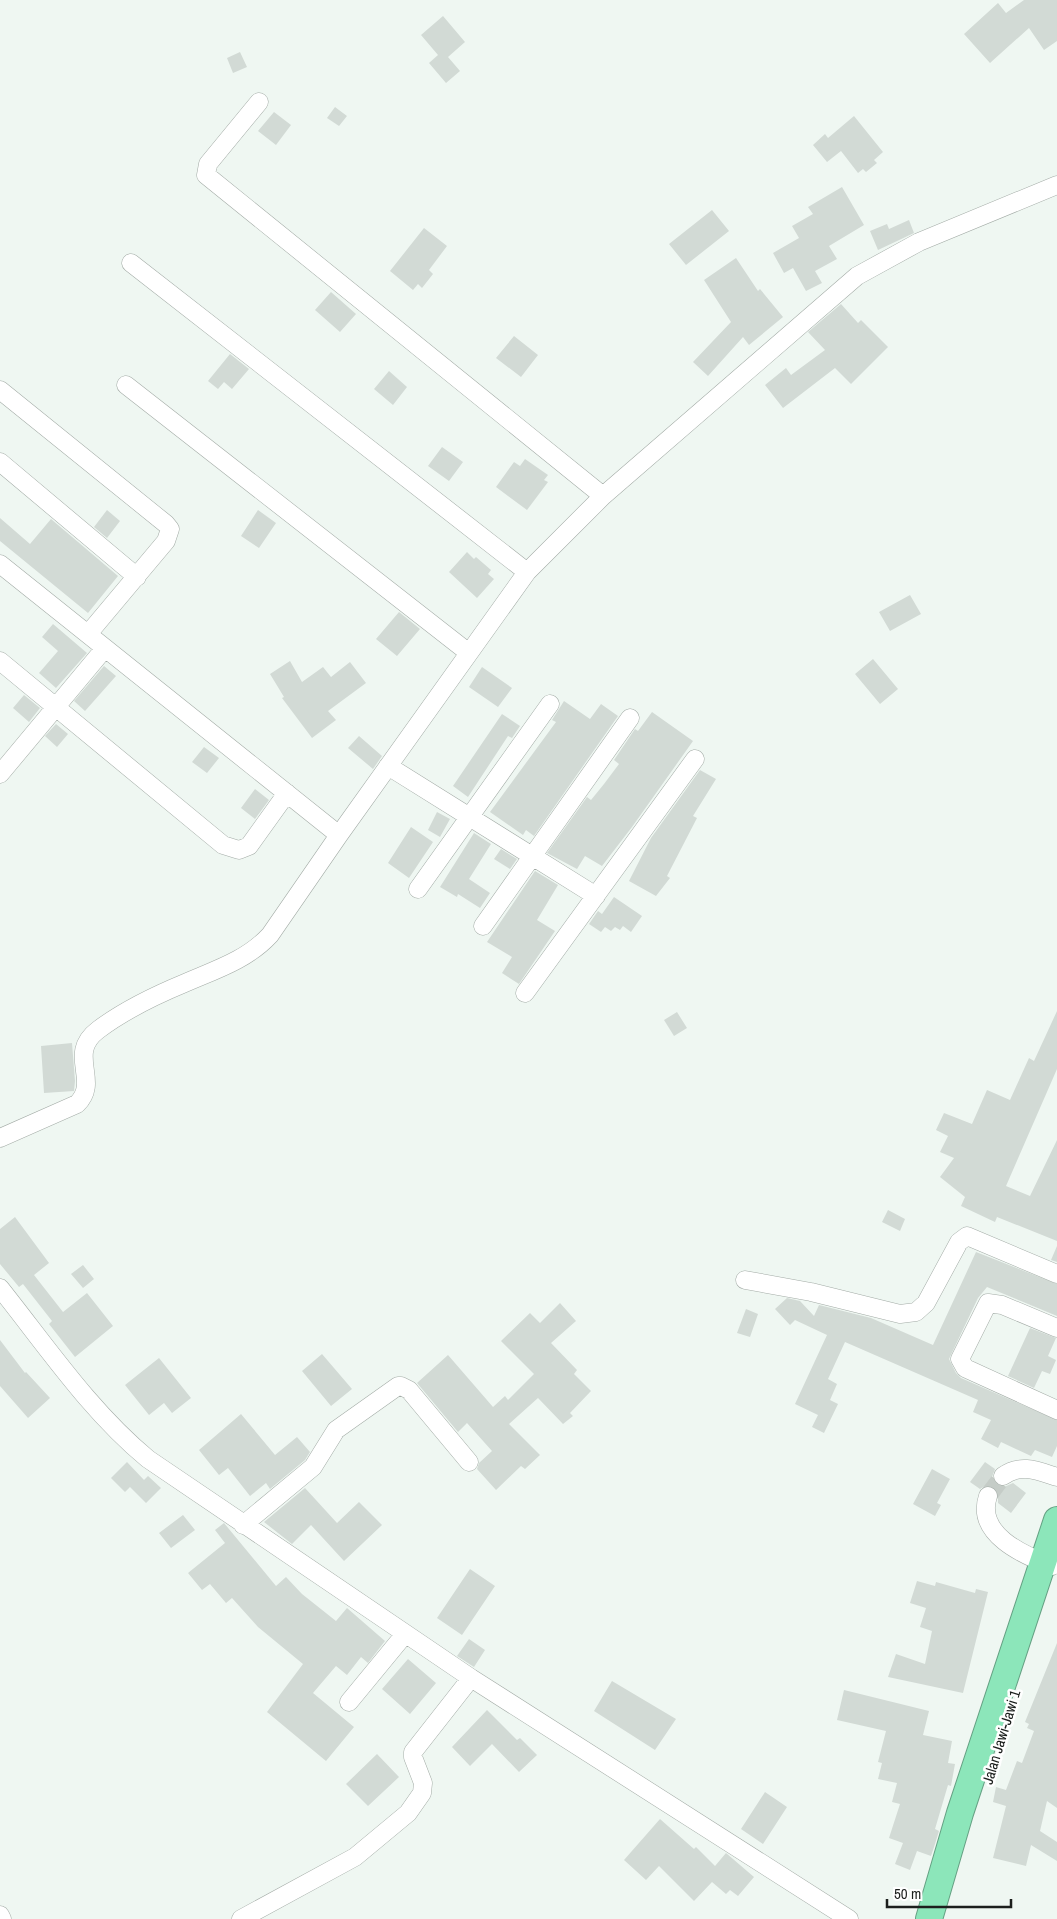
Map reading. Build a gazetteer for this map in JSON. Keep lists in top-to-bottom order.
{
  "scale_bar": "50 m"
}
